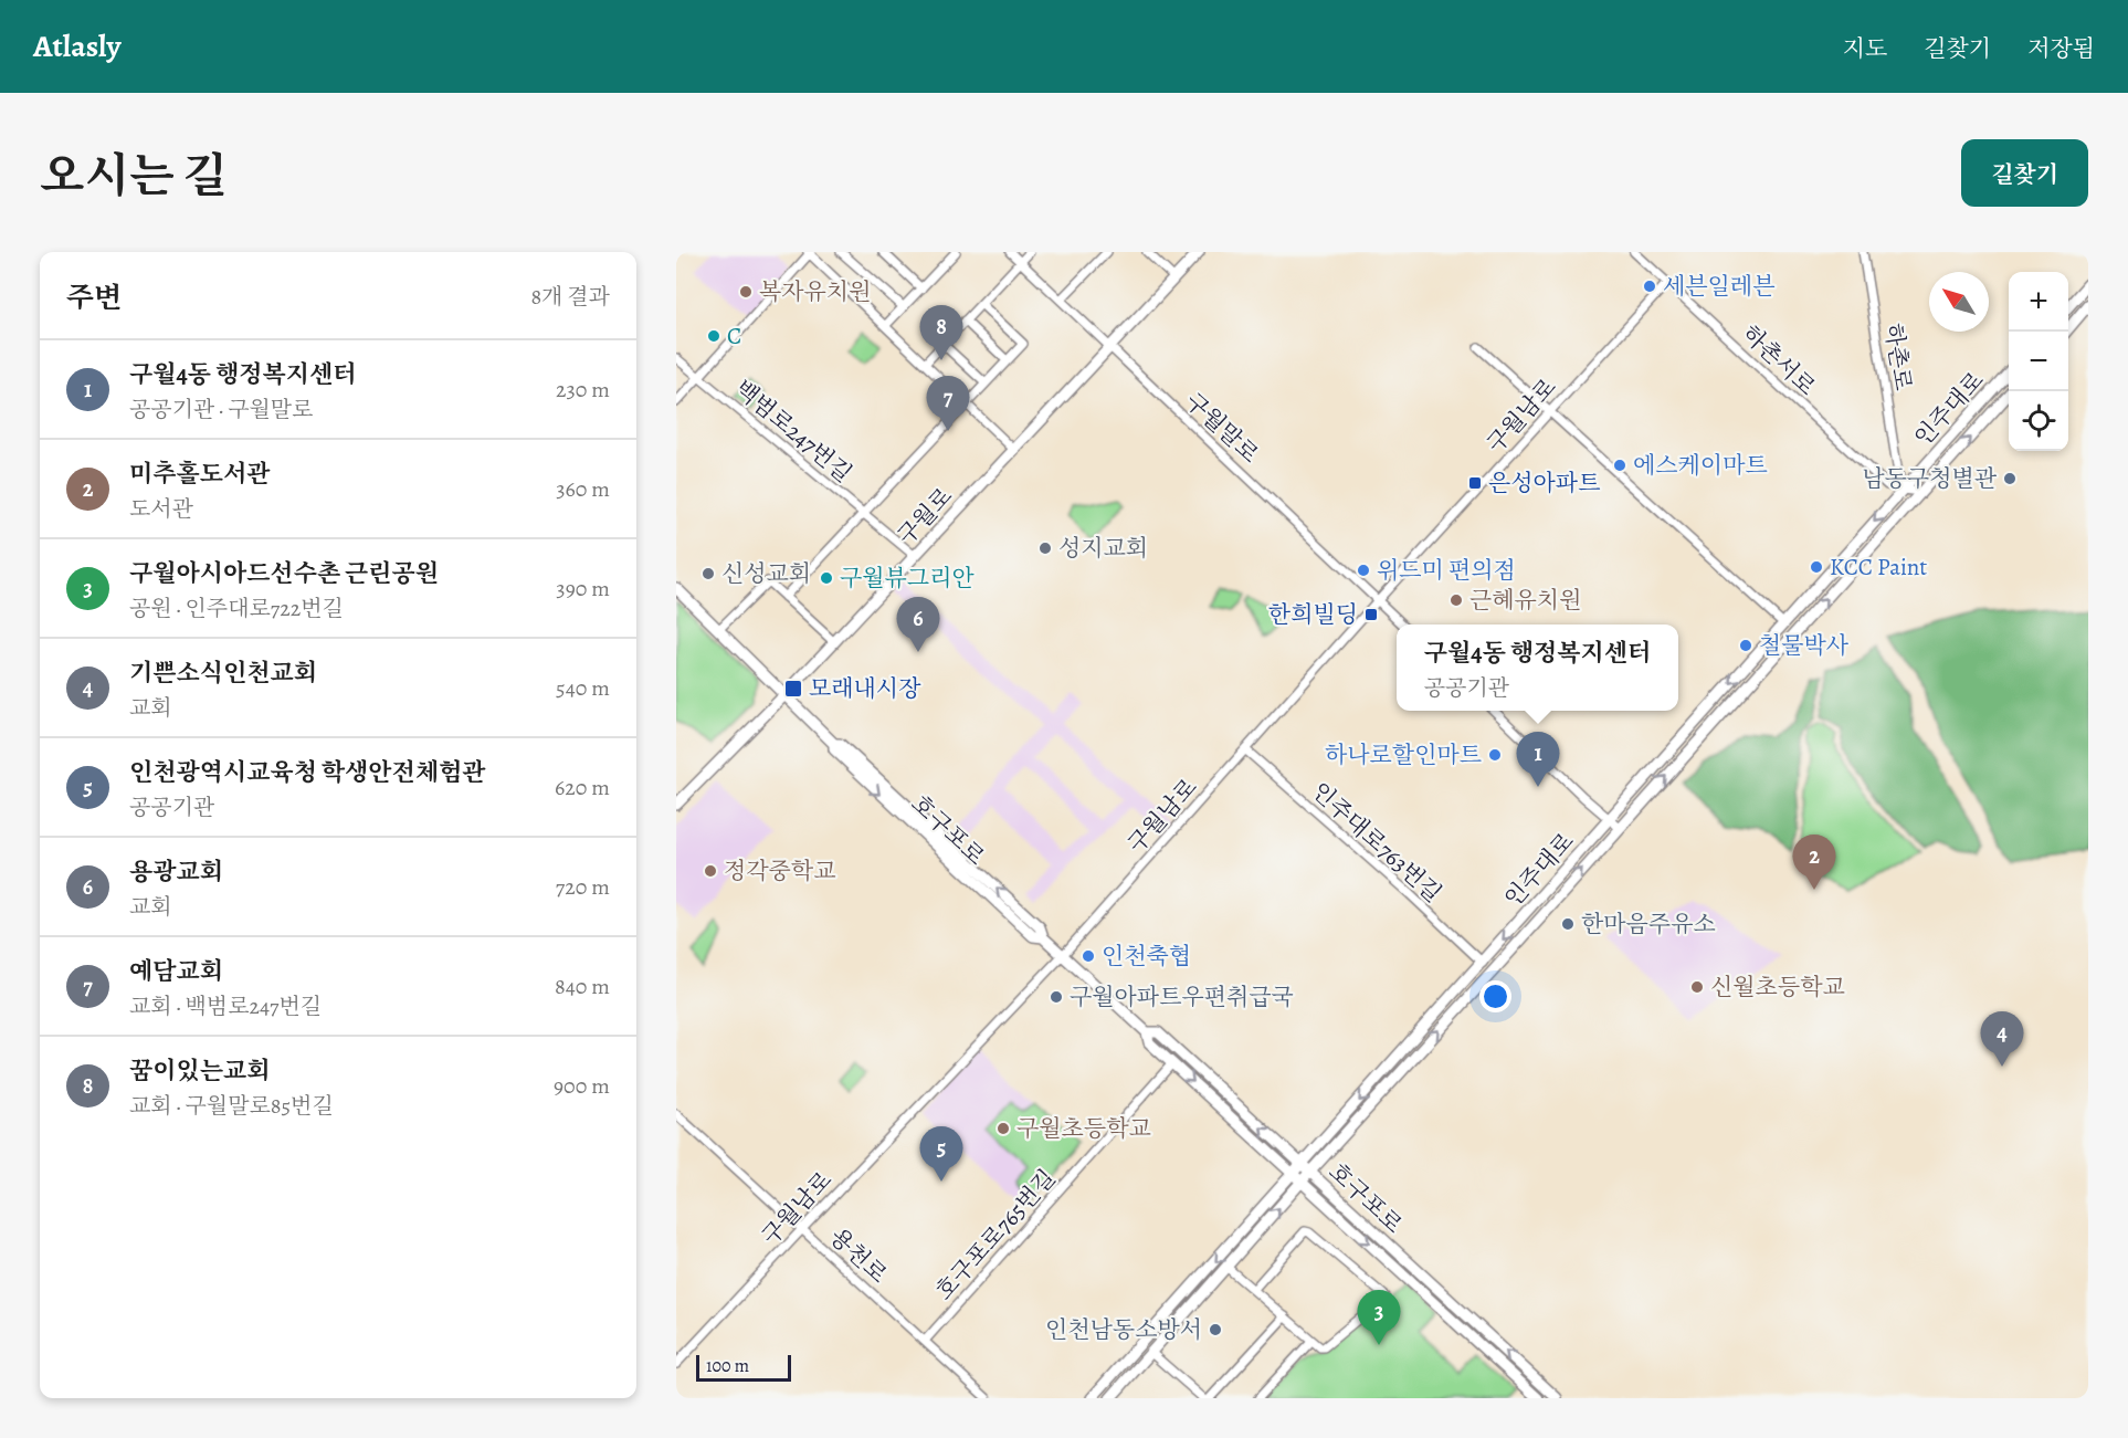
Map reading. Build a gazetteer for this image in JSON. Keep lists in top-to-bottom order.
{
  "streets": {
    "main road": ["인주대로", "구월로", "호구포로"],
    "street": [
      "하촌로",
      "하촌서로",
      "구월남로",
      "구월말로",
      "백범로247번길",
      "인주대로763번길",
      "호구포로765번길",
      "용천로"
    ]
  },
  "crossings": [
    ["하촌로", "하촌서로"],
    ["하촌로", "인주대로"],
    ["하촌서로", "인주대로"],
    ["하촌서로", "구월남로"],
    ["인주대로", "호구포로"],
    ["인주대로", "인주대로763번길"],
    ["구월남로", "구월말로"],
    ["구월남로", "호구포로"],
    ["구월남로", "인주대로763번길"],
    ["구월남로", "용천로"],
    ["구월말로", "구월로"],
    ["백범로247번길", "구월로"],
    ["구월로", "호구포로"],
    ["호구포로", "호구포로765번길"],
    ["호구포로765번길", "용천로"]
  ],
  "places": {
    "other": [
      "세븐일레븐",
      "복자유치원",
      "C",
      "에스케이마트",
      "남동구청별관",
      "성지교회",
      "KCC Paint",
      "위드미 편의점",
      "신성교회",
      "구월뷰그리안",
      "근혜유치원",
      "철물박사",
      "하나로할인마트",
      "정각중학교",
      "한마음주유소",
      "인천축협",
      "신월초등학교",
      "구월아파트우편취급국",
      "구월초등학교",
      "인천남동소방서"
    ],
    "transit": ["은성아파트", "한희빌딩", "모래내시장"]
  },
  "scale_bar": "100 m",
  "north": "top left",
  "page": {
    "header": "Atlasly",
    "nav": ["지도", "길찾기", "저장됨"],
    "title": "오시는 길",
    "buttons": "길찾기",
    "heading": ["주변", "8개 결과"],
    "map_buttons": ["+", "−"],
    "pins": [
      "8",
      "7",
      "6",
      "1",
      "2",
      "4",
      "5",
      "3"
    ],
    "list": [
      {
        "mark": "1",
        "name": "구월4동 행정복지센터",
        "note": "공공기관 · 구월말로",
        "value": "230 m"
      },
      {
        "mark": "2",
        "name": "미추홀도서관",
        "note": "도서관",
        "value": "360 m"
      },
      {
        "mark": "3",
        "name": "구월아시아드선수촌 근린공원",
        "note": "공원 · 인주대로722번길",
        "value": "390 m"
      },
      {
        "mark": "4",
        "name": "기쁜소식인천교회",
        "note": "교회",
        "value": "540 m"
      },
      {
        "mark": "5",
        "name": "인천광역시교육청 학생안전체험관",
        "note": "공공기관",
        "value": "620 m"
      },
      {
        "mark": "6",
        "name": "용광교회",
        "note": "교회",
        "value": "720 m"
      },
      {
        "mark": "7",
        "name": "예담교회",
        "note": "교회 · 백범로247번길",
        "value": "840 m"
      },
      {
        "mark": "8",
        "name": "꿈이있는교회",
        "note": "교회 · 구월말로85번길",
        "value": "900 m"
      }
    ],
    "popup": ["구월4동 행정복지센터", "공공기관"],
    "scale": "100 m"
  }
}
